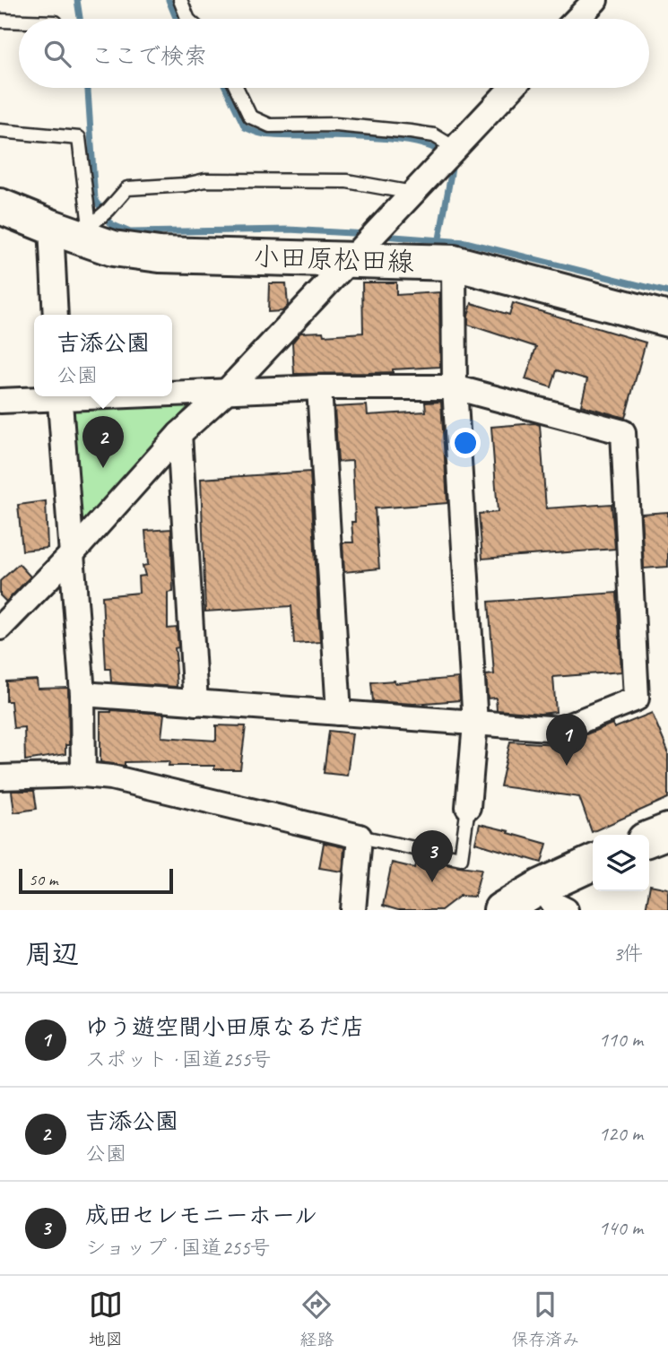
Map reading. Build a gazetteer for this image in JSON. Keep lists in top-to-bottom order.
{
  "streets": {
    "main road": ["小田原松田線"]
  },
  "scale_bar": "50 m",
  "page": {
    "search": "ここで検索",
    "popup": ["吉添公園", "公園"],
    "pins": ["2", "1", "3"],
    "scale": "50 m",
    "heading": ["周辺", "3件"],
    "list": [
      {
        "mark": "1",
        "name": "ゆう遊空間小田原なるだ店",
        "note": "スポット · 国道255号",
        "value": "110 m"
      },
      {
        "mark": "2",
        "name": "吉添公園",
        "note": "公園",
        "value": "120 m"
      },
      {
        "mark": "3",
        "name": "成田セレモニーホール",
        "note": "ショップ · 国道255号",
        "value": "140 m"
      }
    ],
    "nav": ["地図", "経路", "保存済み"]
  }
}
